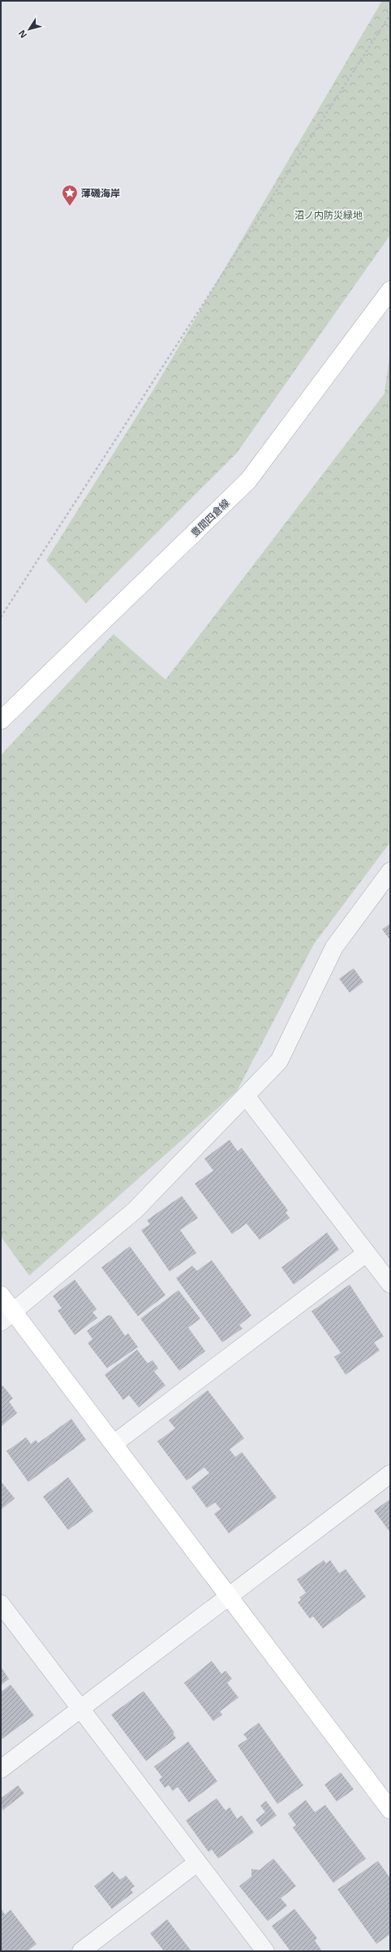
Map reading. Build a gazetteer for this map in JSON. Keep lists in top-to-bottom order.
{
  "streets": {
    "street": ["豊間四倉線"]
  },
  "parks": ["沼ノ内防災緑地"],
  "places": {
    "place": ["薄磯海岸"]
  },
  "north": "bottom left"
}
